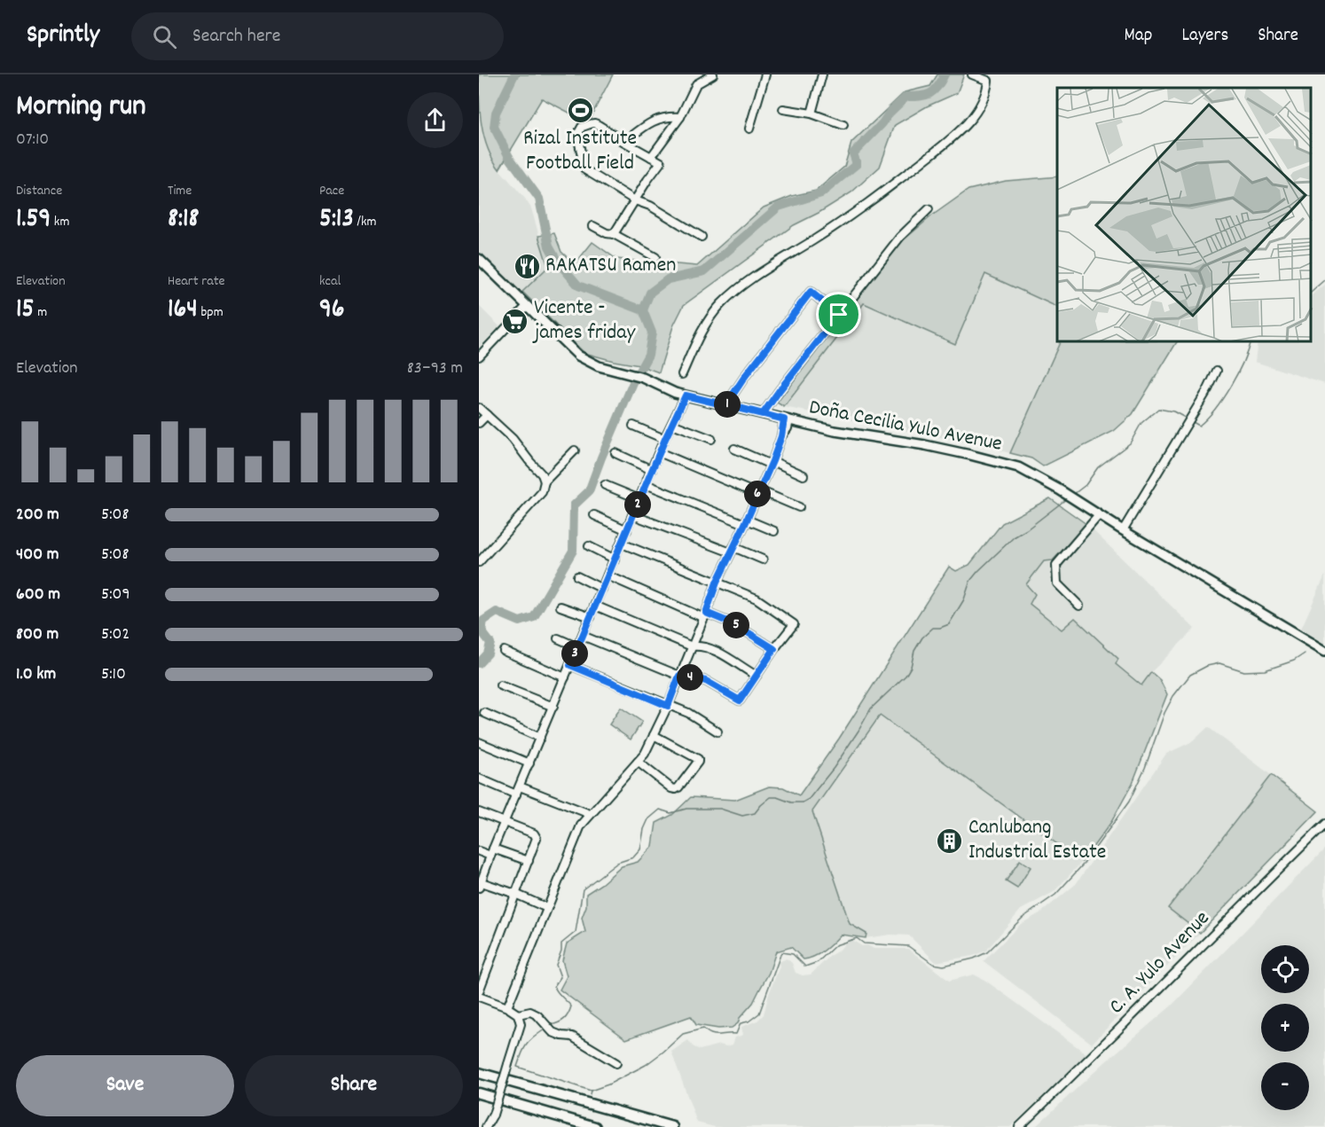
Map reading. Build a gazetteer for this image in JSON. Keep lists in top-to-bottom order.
{
  "streets": {
    "main road": ["Doña Cecilia Yulo Avenue"],
    "street": ["C. A. Yulo Avenue"]
  },
  "places": {
    "sports": ["Rizal Institute Football Field"],
    "restaurant": ["RAKATSU Ramen"],
    "supermarket": ["Vicente - james friday"],
    "building": ["Canlubang Industrial Estate"]
  },
  "page": {
    "header": "Sprintly",
    "search": "Search here",
    "nav": ["Map", "Layers", "Share"],
    "heading": ["Morning run", "07:10"],
    "stats": [
      ["Distance", "1.59 km"],
      ["Time", "8:18"],
      ["Pace", "5:13 /km"],
      ["Elevation", "15 m"],
      ["Heart rate", "164 bpm"],
      ["kcal", "96"]
    ],
    "chart": ["Elevation", "83–93 m"],
    "pins": [
      "1",
      "6",
      "2",
      "5",
      "3",
      "4"
    ],
    "list": [
      {
        "name": "200 m",
        "note": "5:08"
      },
      {
        "name": "400 m",
        "note": "5:08"
      },
      {
        "name": "600 m",
        "note": "5:09"
      },
      {
        "name": "800 m",
        "note": "5:02"
      },
      {
        "name": "1.0 km",
        "note": "5:10"
      }
    ],
    "map_buttons": ["+", "−"],
    "buttons": ["Save", "Share"]
  }
}
